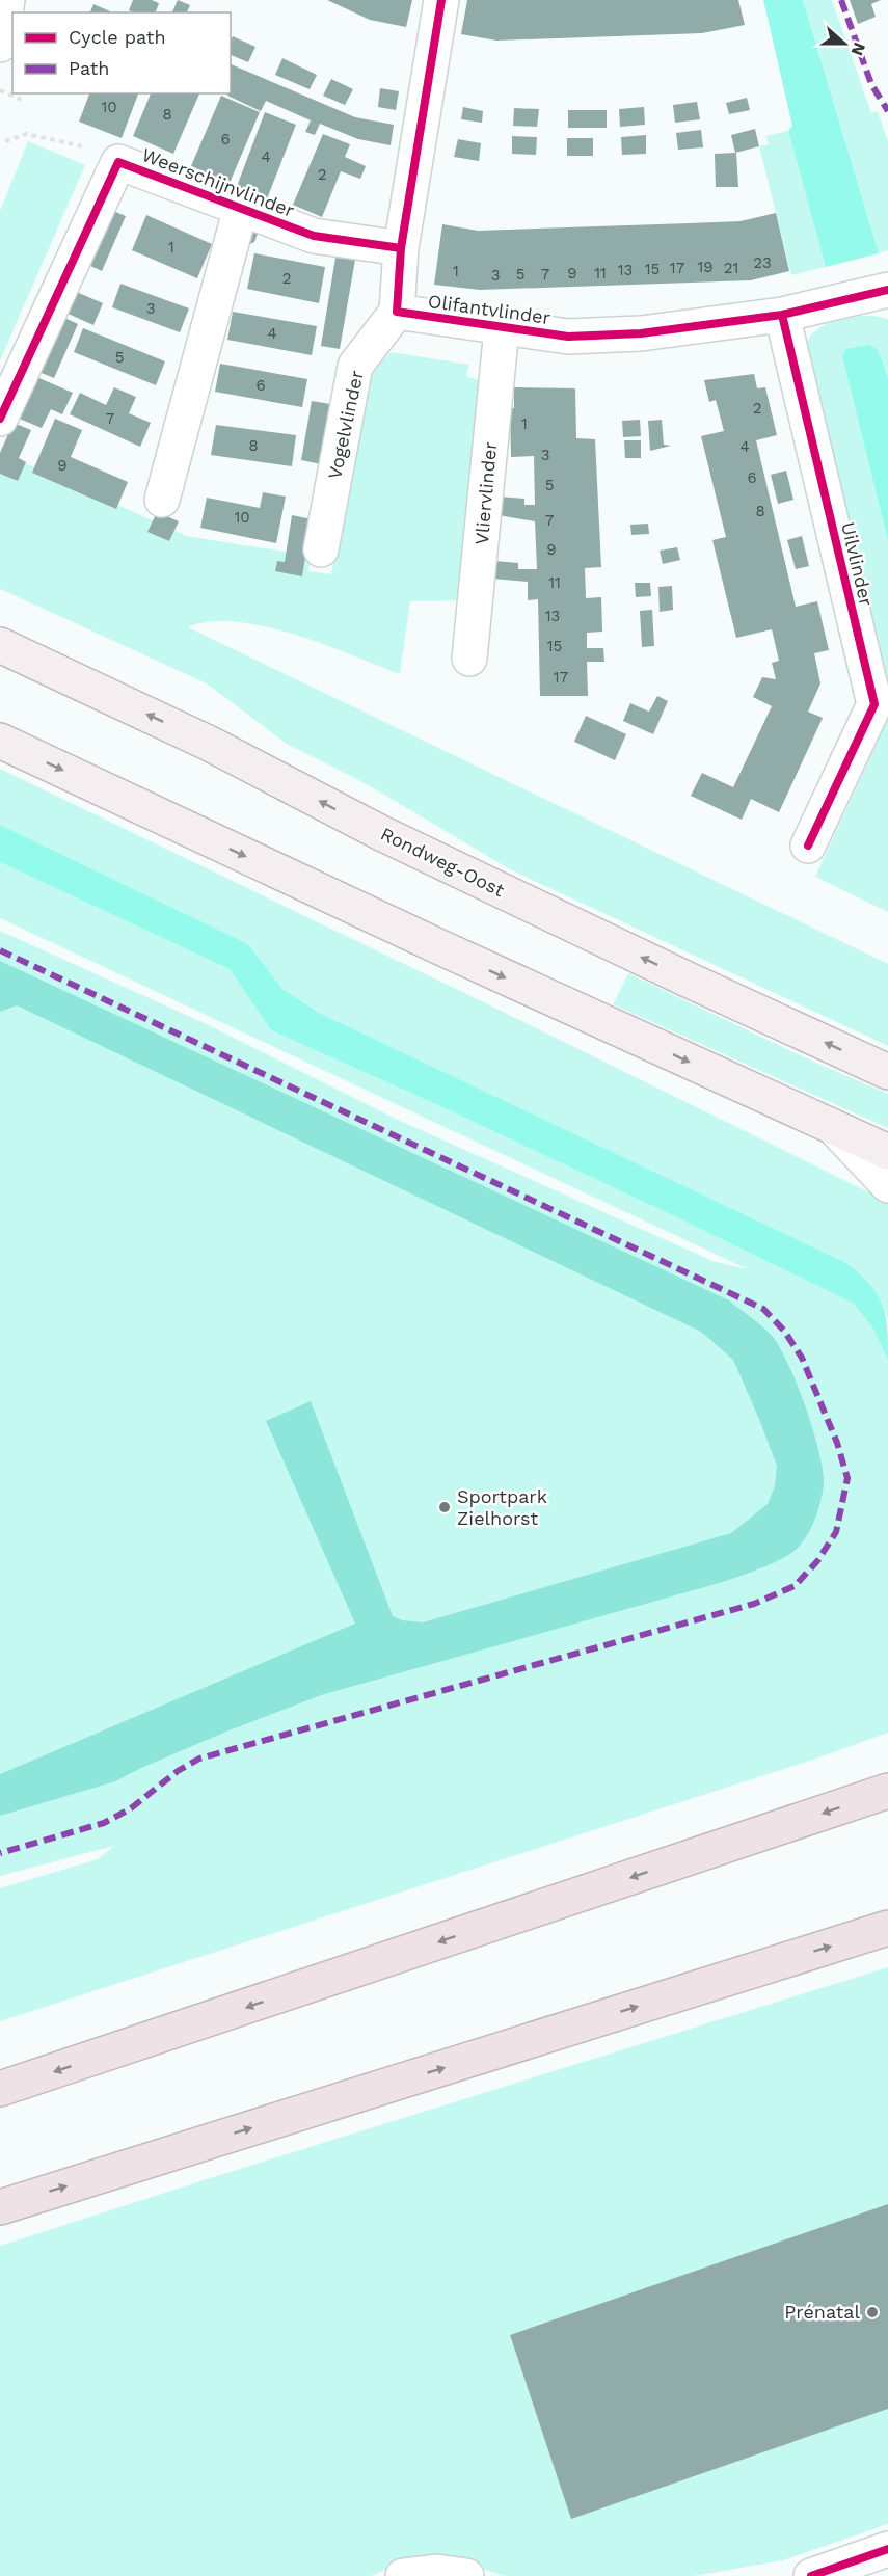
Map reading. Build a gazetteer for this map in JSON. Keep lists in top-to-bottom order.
{
  "streets": {
    "main road": ["Rondweg-Oost"],
    "street": [
      "Weerschijnvlinder",
      "Olifantvlinder",
      "Vogelvlinder",
      "Vliervlinder",
      "Uilvlinder"
    ]
  },
  "crossings": [
    ["Olifantvlinder", "Vogelvlinder"],
    ["Olifantvlinder", "Vliervlinder"],
    ["Olifantvlinder", "Uilvlinder"]
  ],
  "places": ["Sportpark Zielhorst", "Prénatal"],
  "house_numbers": [
    "10",
    "8",
    "6",
    "4",
    "2",
    "1",
    "23",
    "19",
    "17",
    "21",
    "15",
    "13",
    "1",
    "9",
    "11",
    "5",
    "7",
    "3",
    "2",
    "3",
    "4",
    "5",
    "6",
    "2",
    "7",
    "1",
    "8",
    "4",
    "3",
    "9",
    "6",
    "5",
    "8",
    "10",
    "7",
    "9",
    "11",
    "13",
    "15",
    "17"
  ],
  "legend": ["Cycle path", "Path"],
  "north": "right"
}
